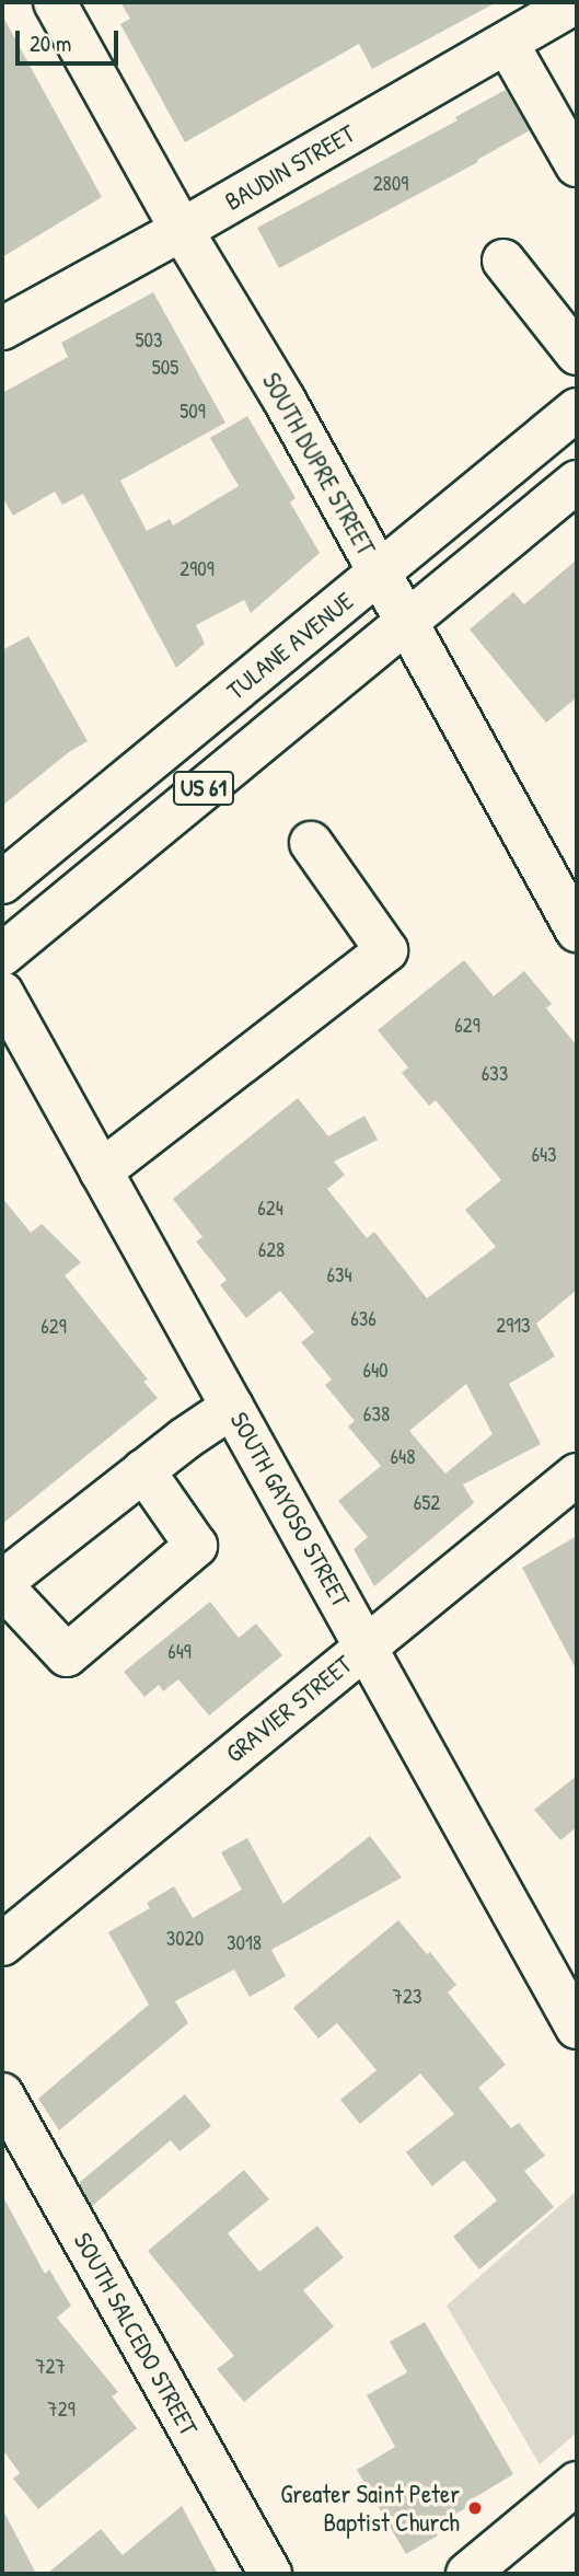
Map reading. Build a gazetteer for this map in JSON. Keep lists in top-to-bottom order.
{
  "streets": {
    "street": [
      "BAUDIN STREET",
      "SOUTH DUPRE STREET",
      "TULANE AVENUE",
      "US 61",
      "SOUTH GAYOSO STREET",
      "GRAVIER STREET",
      "SOUTH SALCEDO STREET"
    ]
  },
  "crossings": [
    ["BAUDIN STREET", "SOUTH DUPRE STREET"],
    ["SOUTH DUPRE STREET", "TULANE AVENUE"],
    ["SOUTH DUPRE STREET", "US 61"],
    ["SOUTH GAYOSO STREET", "GRAVIER STREET"]
  ],
  "places": ["Greater Saint Peter Baptist Church"],
  "house_numbers": [
    "2809",
    "503",
    "505",
    "509",
    "2909",
    "629",
    "633",
    "643",
    "624",
    "628",
    "634",
    "636",
    "2913",
    "629",
    "640",
    "638",
    "648",
    "652",
    "649",
    "3020",
    "3018",
    "723",
    "727",
    "729"
  ],
  "scale_bar": "20 m"
}
